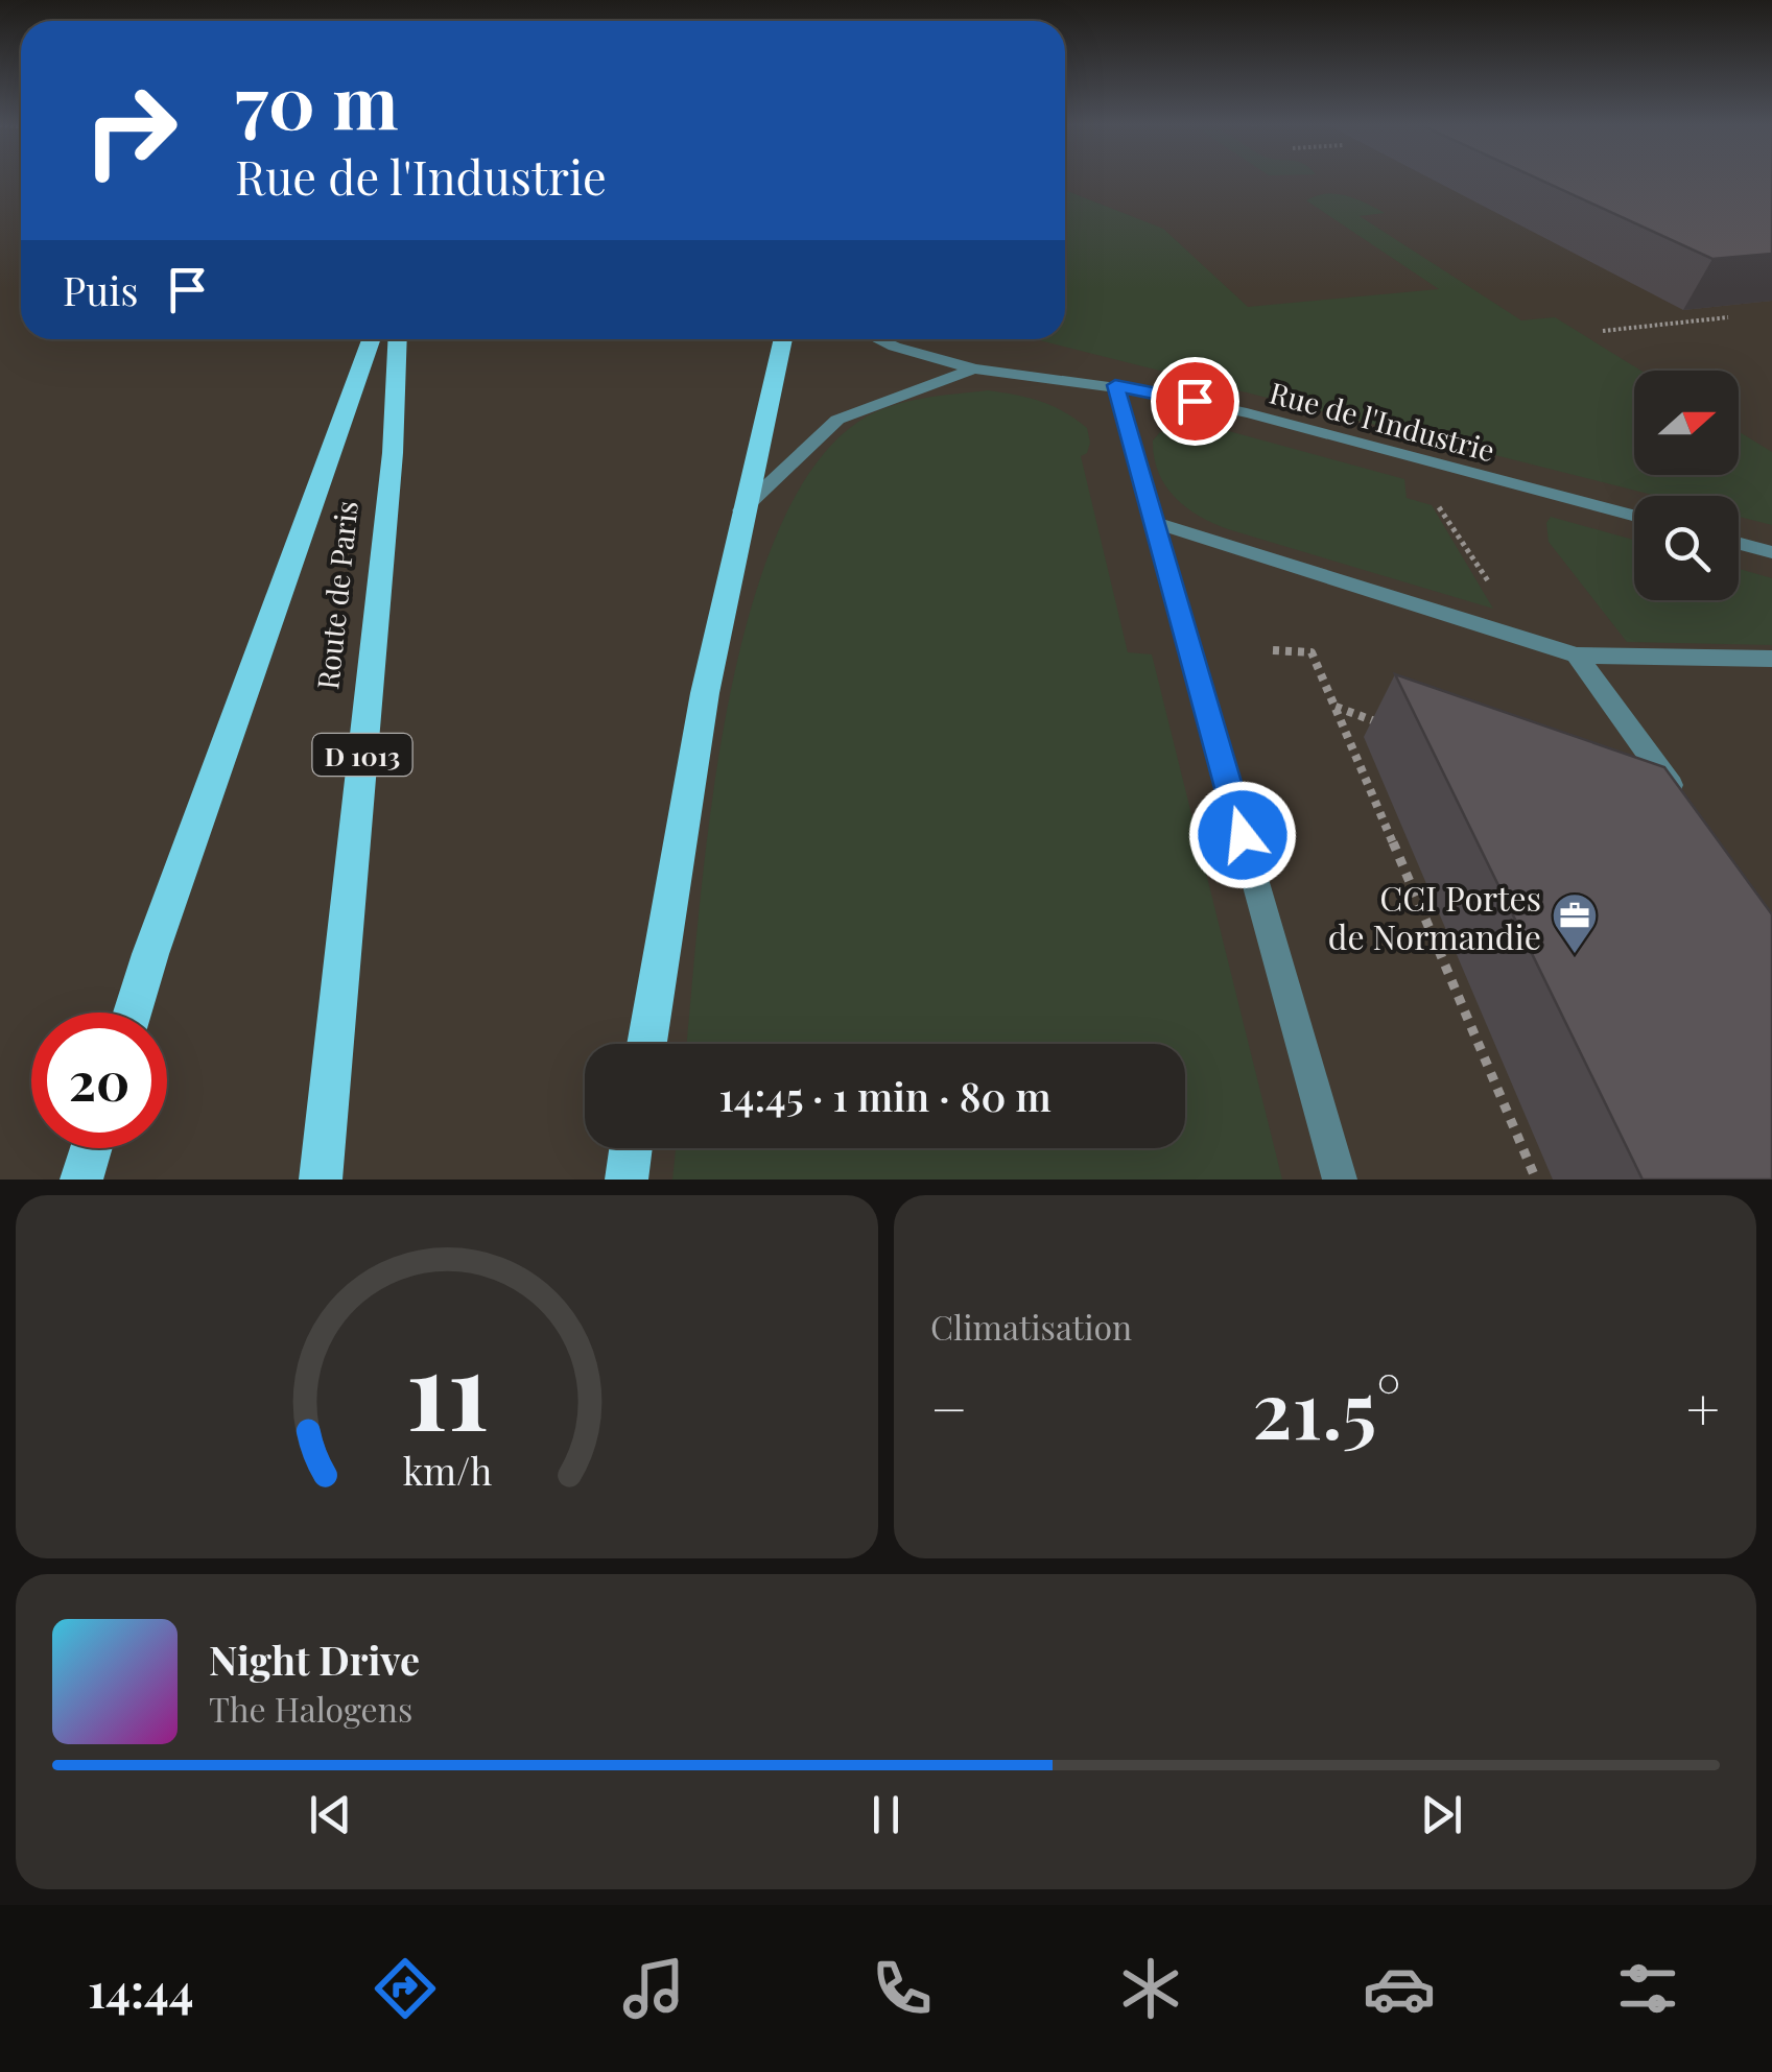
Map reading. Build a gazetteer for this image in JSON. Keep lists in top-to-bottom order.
{
  "streets": {
    "main road": ["Route de Paris", "D 1013"],
    "street": ["Rue de l'Industrie"]
  },
  "places": {
    "office": ["CCI Portes de Normandie"]
  },
  "north": "right",
  "page": {
    "turn": ["70 m", "Rue de l'Industrie"],
    "then": "Puis",
    "limit": "20",
    "trip": "14:45 · 1 min · 80 m",
    "tile": "Climatisation",
    "heat": ["−", "21.5°", "+"],
    "song": ["Night Drive", "The Halogens"],
    "tabs": "14:44",
    "gauge": ["11", "km/h"]
  }
}
